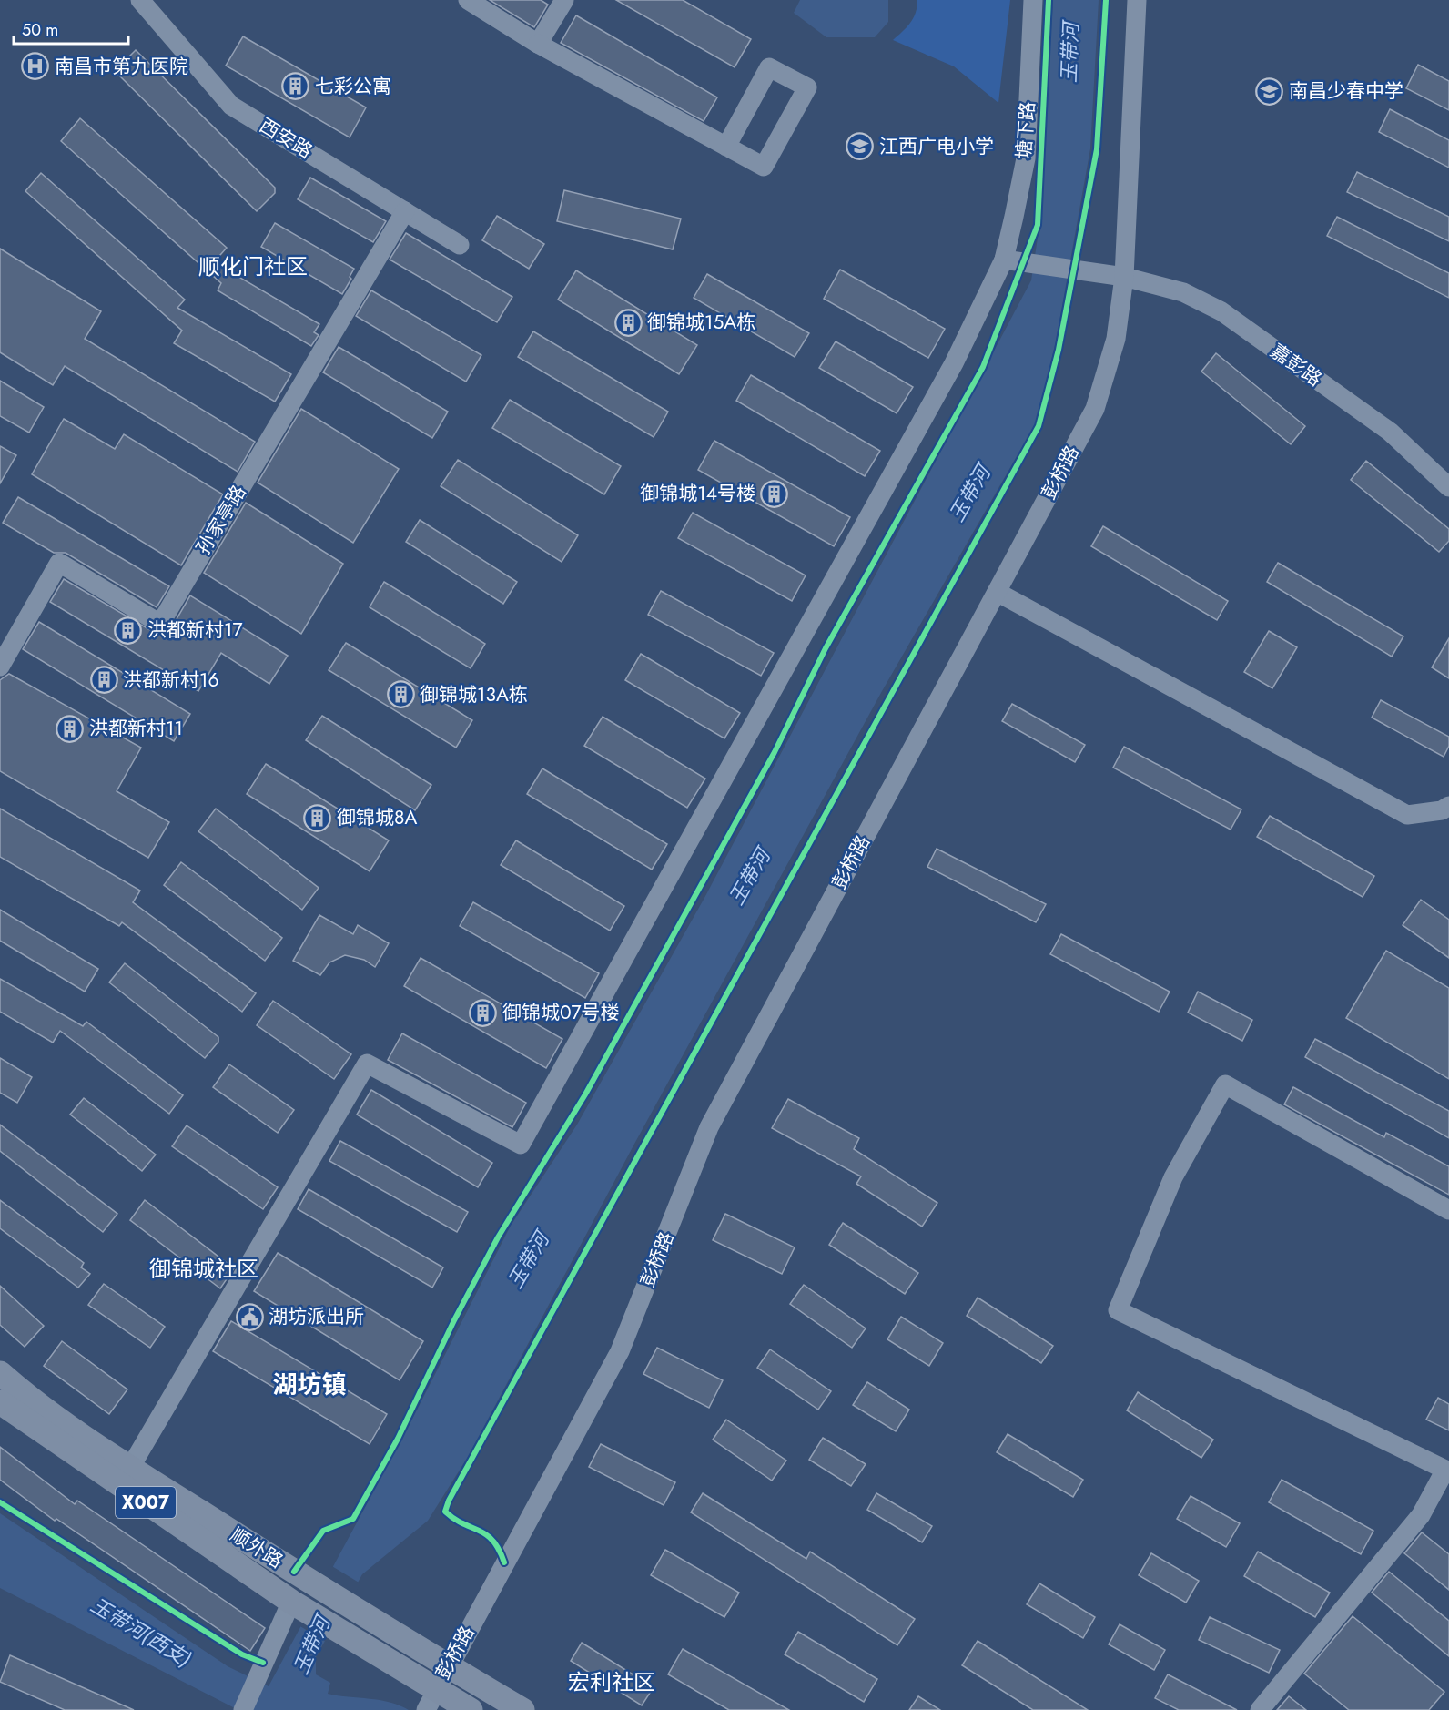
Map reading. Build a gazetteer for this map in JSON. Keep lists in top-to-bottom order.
{
  "streets": {
    "main road": ["X007", "顺外路"],
    "street": [
      "塘下路",
      "西安路",
      "嘉彭路",
      "彭桥路",
      "孙家亭路"
    ]
  },
  "crossings": [
    ["塘下路", "嘉彭路"],
    ["塘下路", "顺外路"],
    ["西安路", "孙家亭路"],
    ["嘉彭路", "彭桥路"],
    ["彭桥路", "顺外路"]
  ],
  "districts": [
    "顺化门社区",
    "御锦城社区",
    "湖坊镇",
    "宏利社区"
  ],
  "water": ["玉带河", "玉带河(西支)"],
  "places": {
    "hospital": ["南昌市第九医院"],
    "building": [
      "七彩公寓",
      "御锦城15A栋",
      "御锦城14号楼",
      "洪都新村17",
      "洪都新村16",
      "御锦城13A栋",
      "洪都新村11",
      "御锦城8A",
      "御锦城07号楼"
    ],
    "school or university": ["南昌少春中学", "江西广电小学"],
    "public building": ["湖坊派出所"]
  },
  "scale_bar": "50 m"
}
